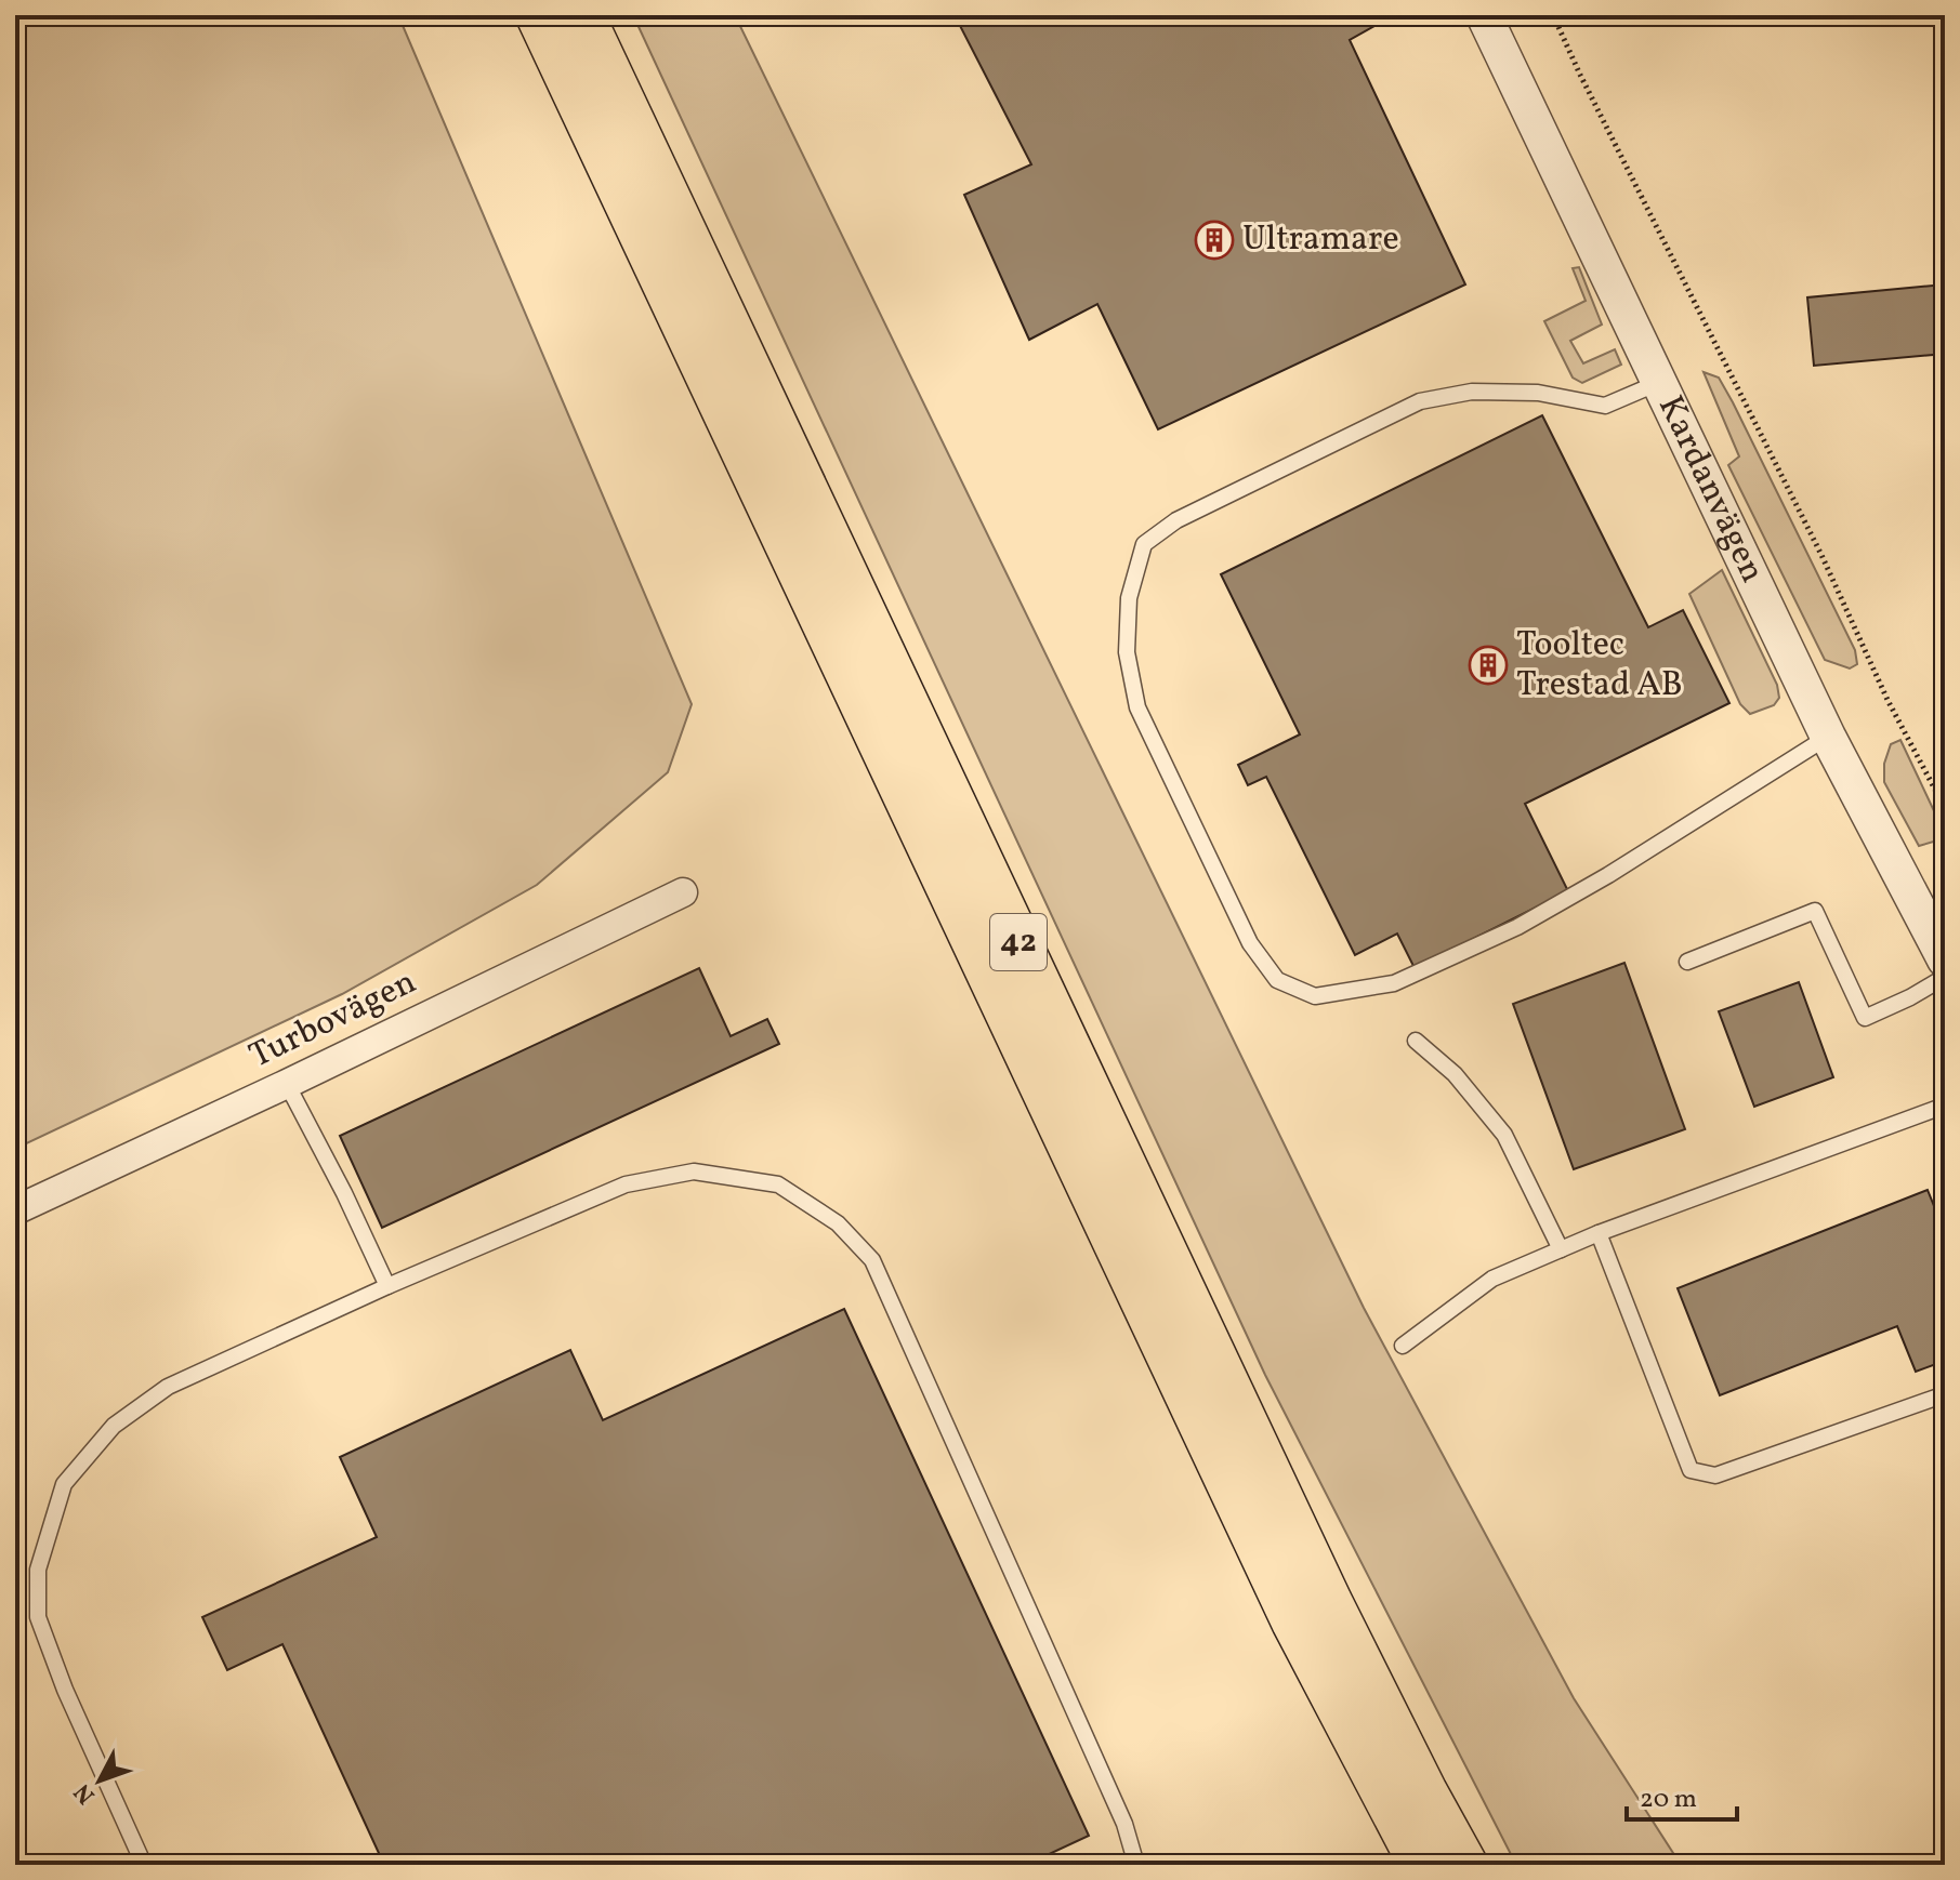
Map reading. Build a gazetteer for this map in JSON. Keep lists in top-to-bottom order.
{
  "streets": {
    "main road": ["42"],
    "street": ["Kardanvägen", "Turbovägen"]
  },
  "places": {
    "building": ["Ultramare", "Tooltec Trestad AB"]
  },
  "scale_bar": "20 m",
  "north": "bottom left"
}
